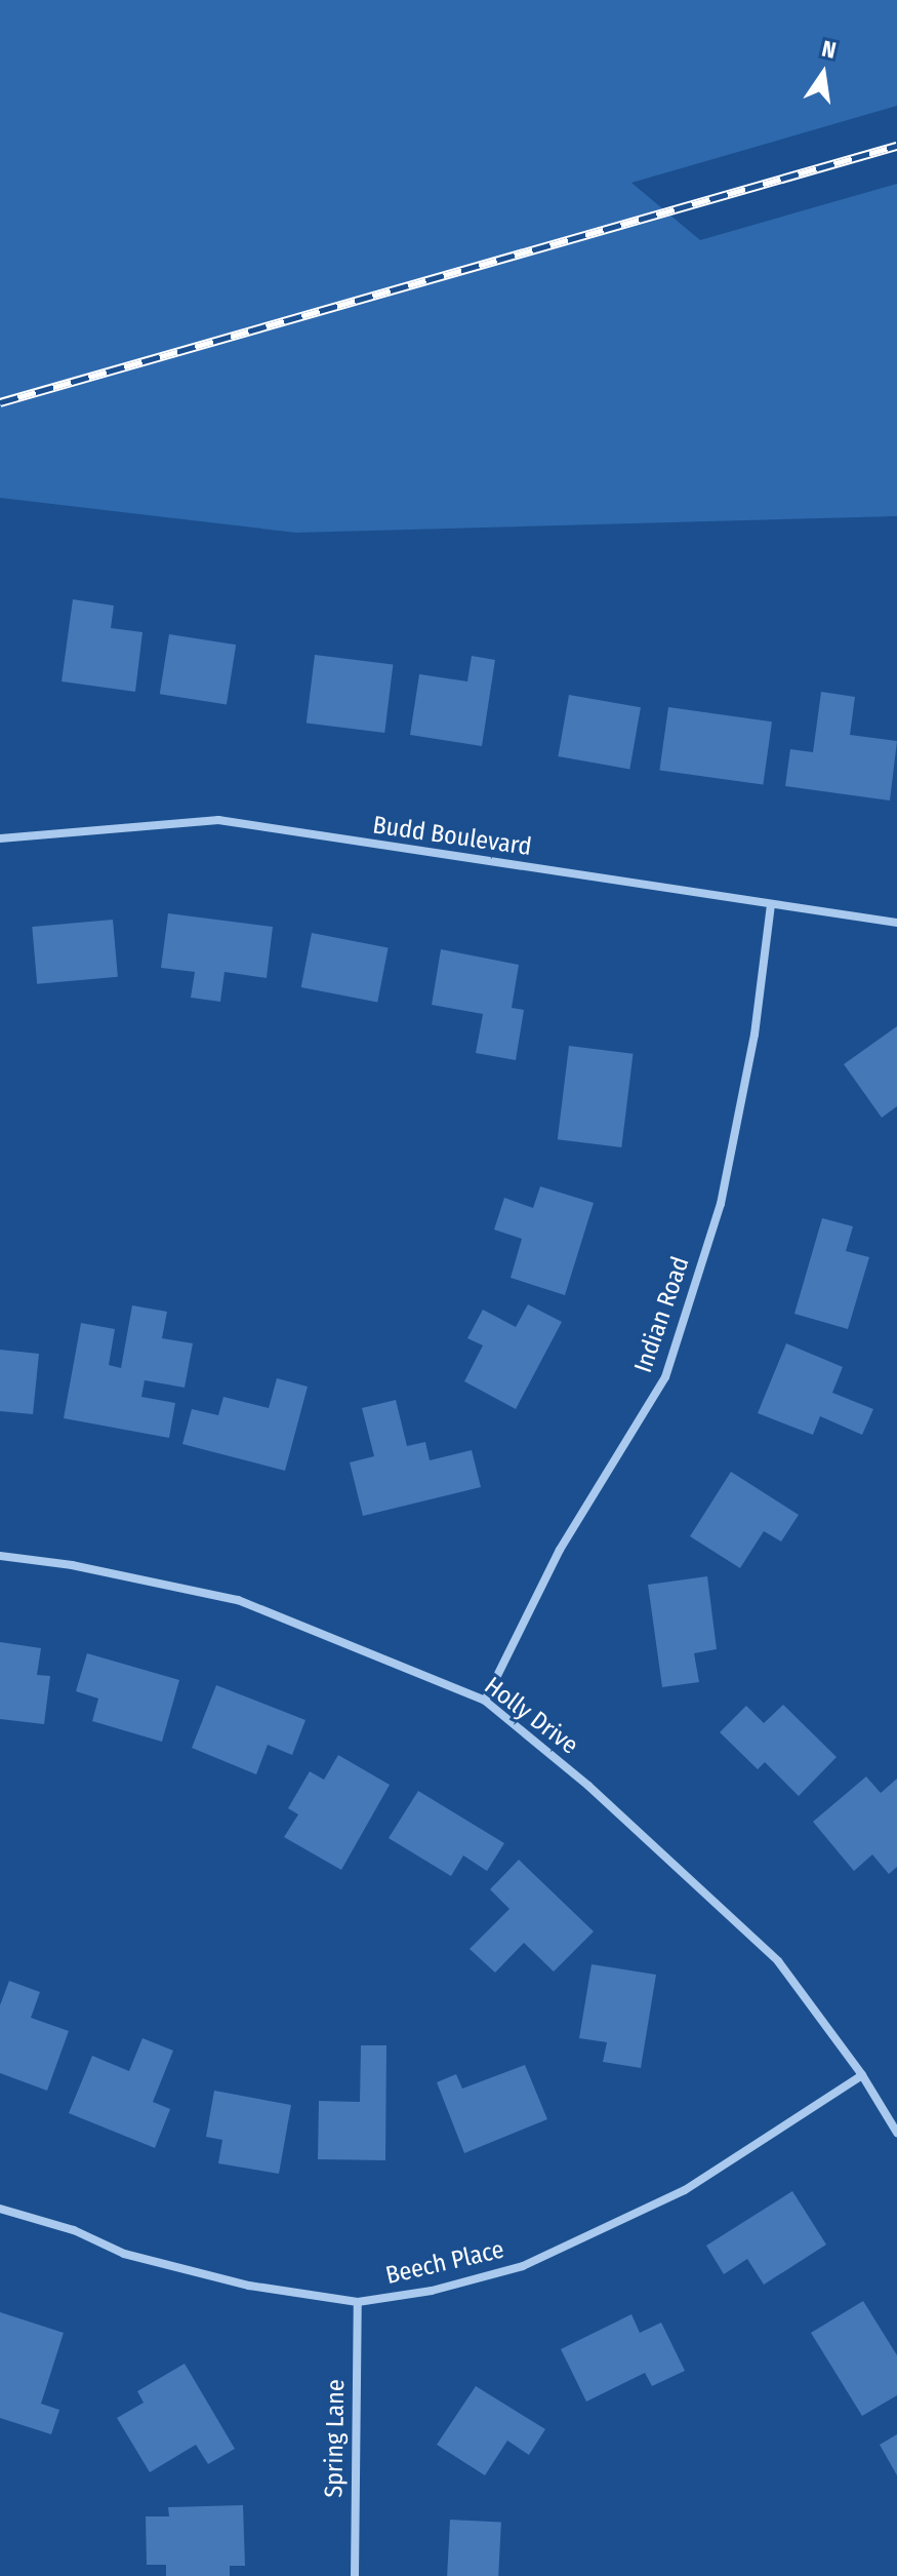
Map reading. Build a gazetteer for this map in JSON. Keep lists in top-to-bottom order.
{
  "streets": {
    "street": [
      "Budd Boulevard",
      "Indian Road",
      "Holly Drive",
      "Beech Place",
      "Spring Lane"
    ]
  },
  "crossings": [
    ["Budd Boulevard", "Indian Road"],
    ["Indian Road", "Holly Drive"],
    ["Holly Drive", "Beech Place"],
    ["Beech Place", "Spring Lane"]
  ],
  "north": "top"
}
